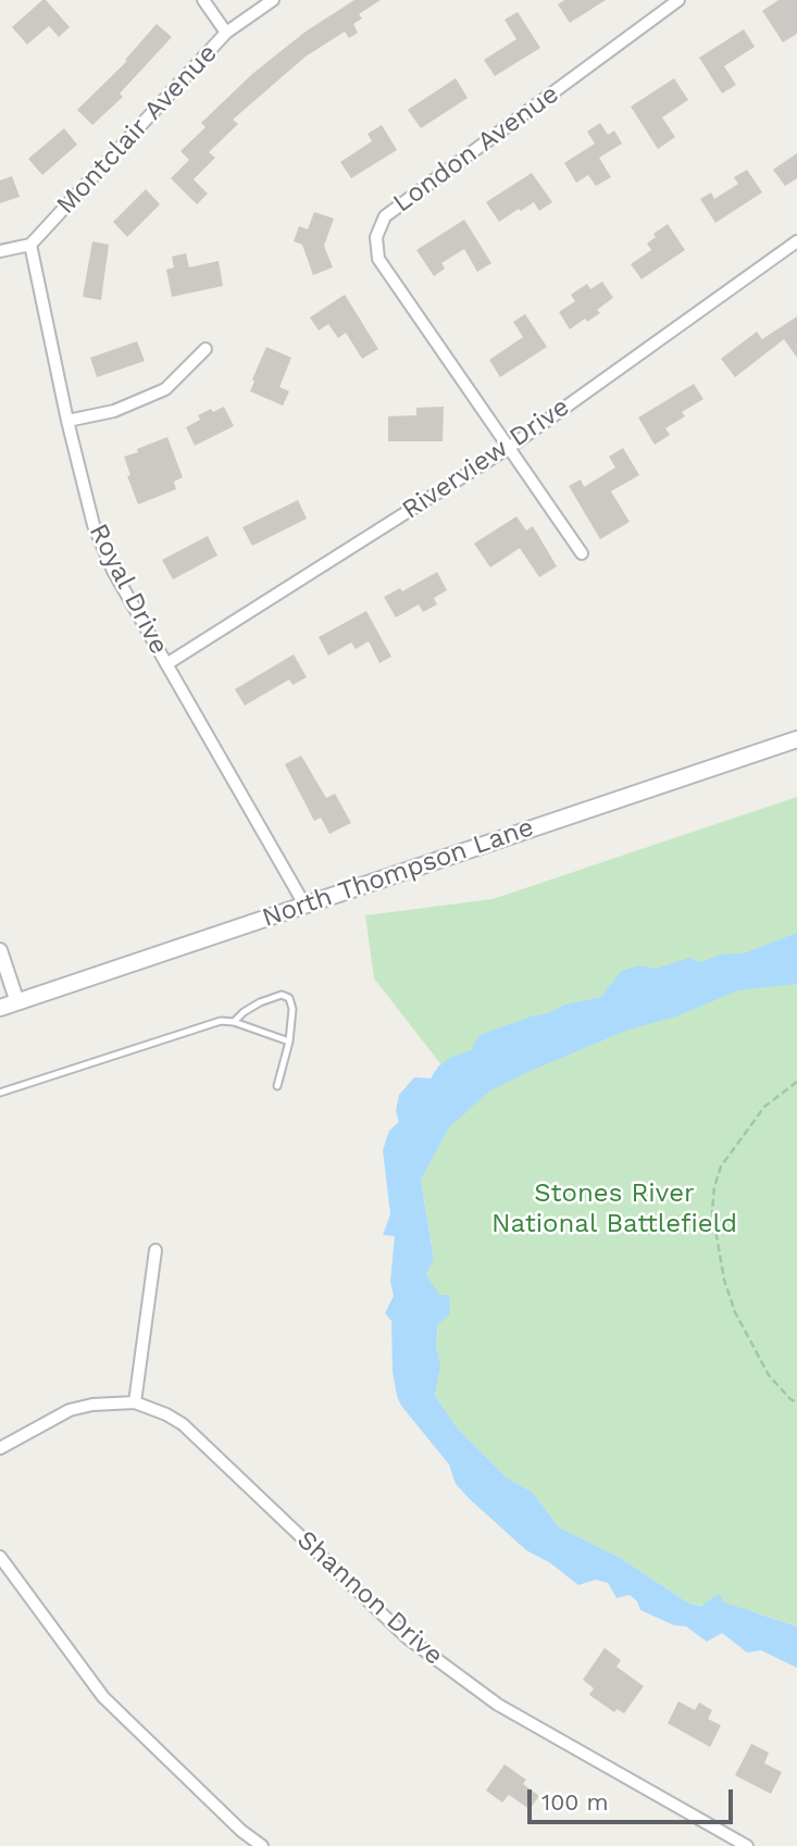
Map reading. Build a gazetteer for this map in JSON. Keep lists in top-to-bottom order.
{
  "streets": {
    "main road": ["North Thompson Lane"],
    "street": [
      "Montclair Avenue",
      "London Avenue",
      "Riverview Drive",
      "Royal Drive",
      "Shannon Drive"
    ]
  },
  "crossings": [
    ["Montclair Avenue", "Royal Drive"],
    ["London Avenue", "Riverview Drive"],
    ["Riverview Drive", "Royal Drive"],
    ["Royal Drive", "North Thompson Lane"]
  ],
  "parks": ["Stones River National Battlefield"],
  "scale_bar": "100 m"
}
